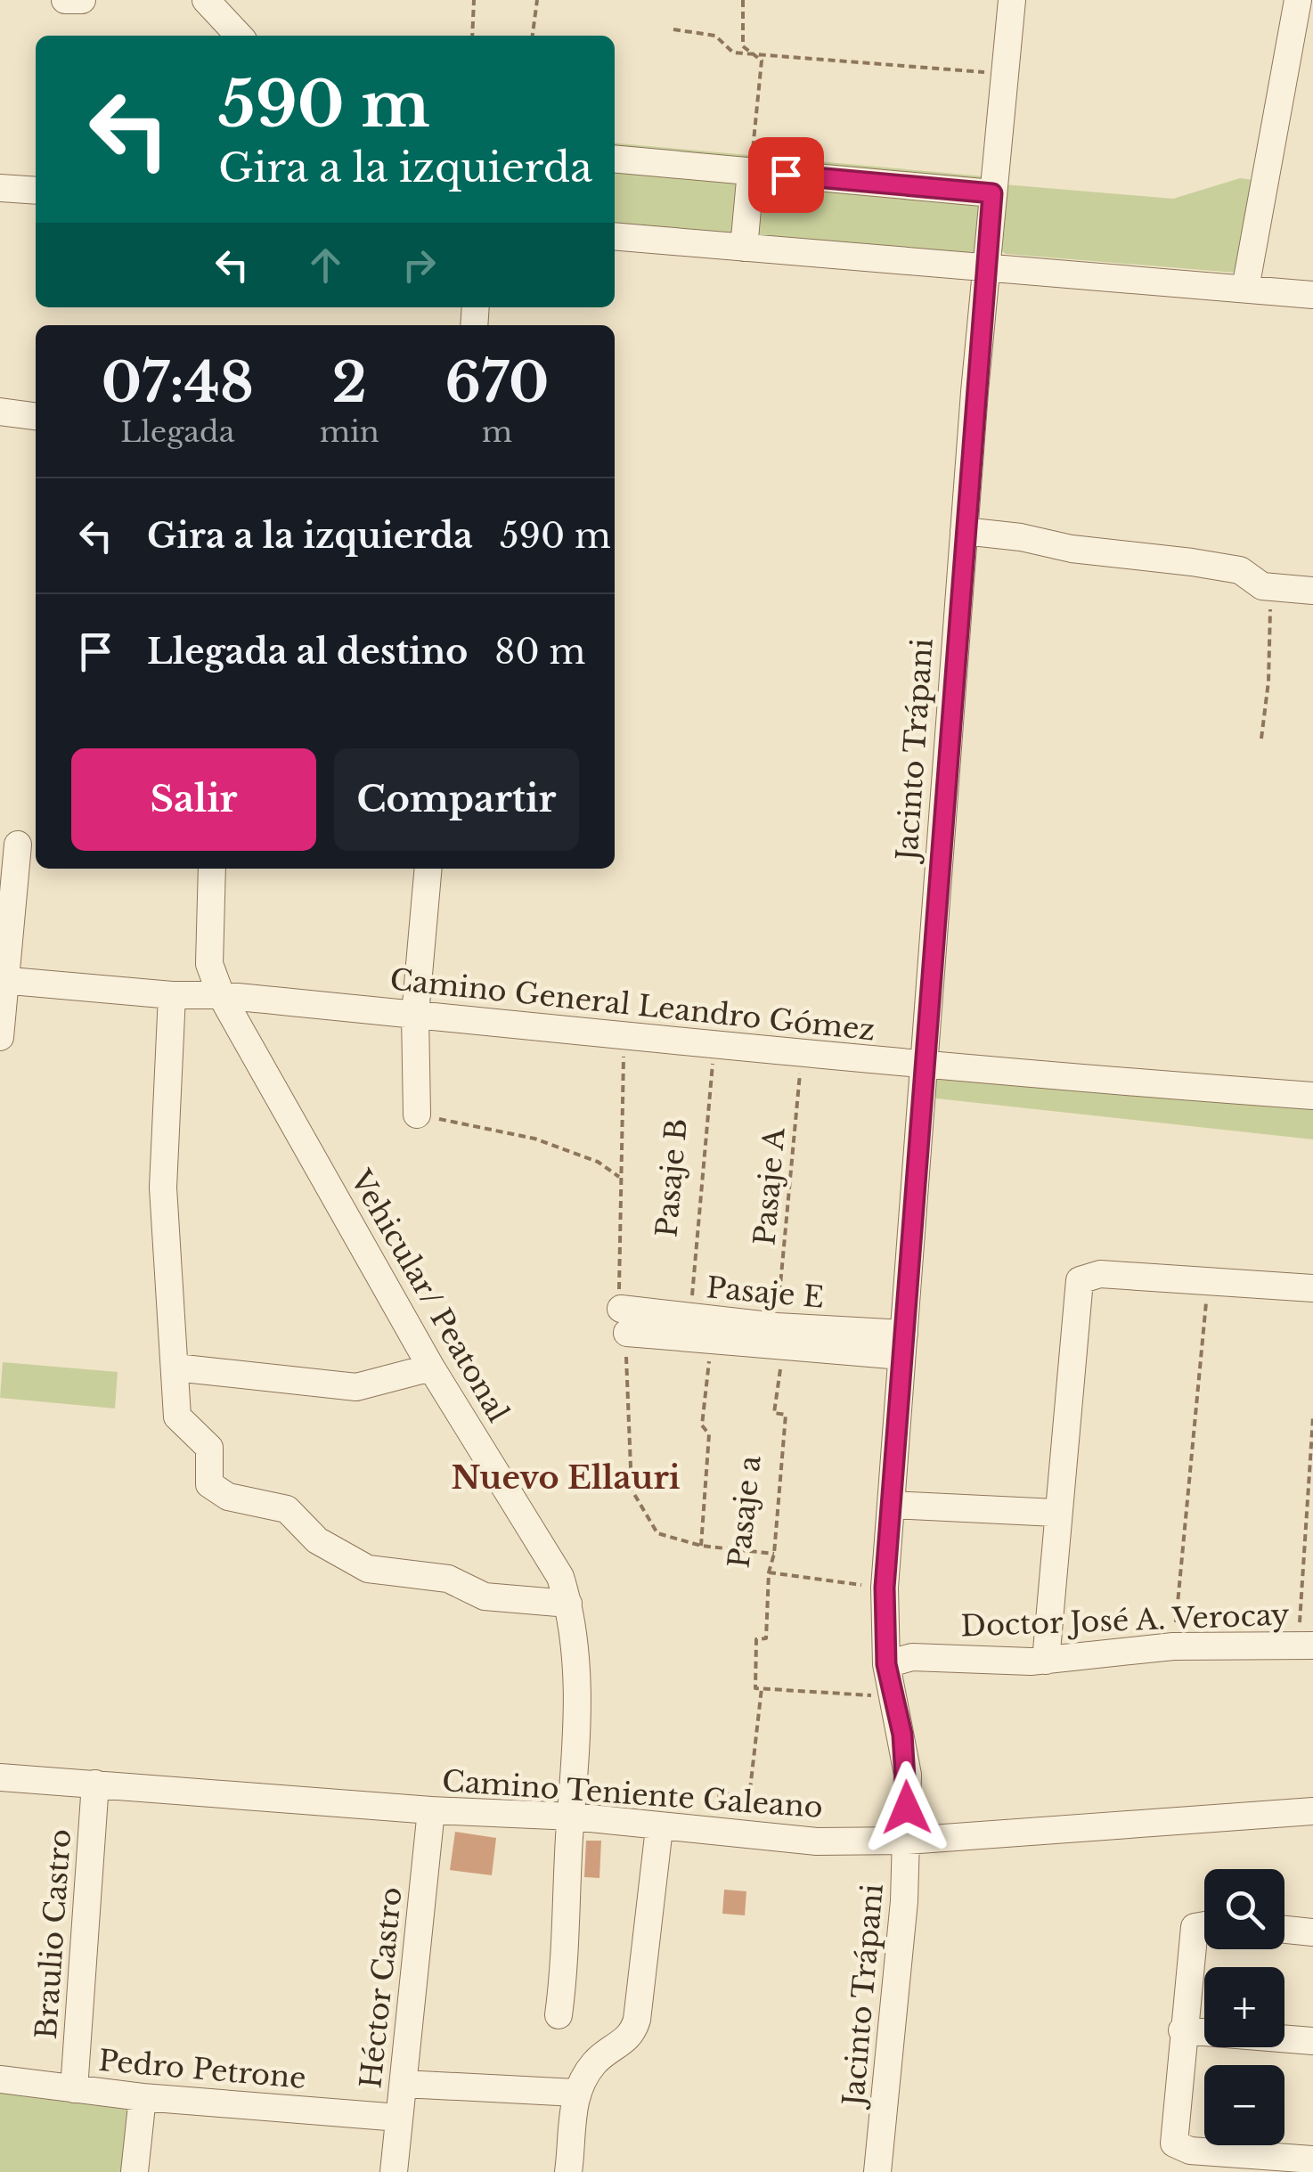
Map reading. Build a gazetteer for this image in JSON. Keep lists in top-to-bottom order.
{
  "streets": {
    "street": [
      "Jacinto Trápani",
      "Camino General Leandro Gómez",
      "Pasaje E",
      "Vehicular/ Peatonal",
      "Doctor José A. Verocay",
      "Camino Teniente Galeano",
      "Braulio Castro",
      "Héctor Castro",
      "Pedro Petrone"
    ],
    "path": ["Pasaje B", "Pasaje A", "Pasaje a"]
  },
  "crossings": [
    ["Jacinto Trápani", "Camino General Leandro Gómez"],
    ["Jacinto Trápani", "Pasaje E"],
    ["Jacinto Trápani", "Doctor José A. Verocay"],
    ["Jacinto Trápani", "Camino Teniente Galeano"],
    ["Camino General Leandro Gómez", "Pasaje B"],
    ["Camino General Leandro Gómez", "Pasaje A"],
    ["Camino General Leandro Gómez", "Vehicular/ Peatonal"],
    ["Pasaje B", "Pasaje E"],
    ["Pasaje A", "Pasaje E"],
    ["Pasaje A", "Pasaje a"],
    ["Pasaje E", "Pasaje a"],
    ["Vehicular/ Peatonal", "Camino Teniente Galeano"],
    ["Camino Teniente Galeano", "Braulio Castro"],
    ["Camino Teniente Galeano", "Héctor Castro"],
    ["Braulio Castro", "Pedro Petrone"],
    ["Héctor Castro", "Pedro Petrone"]
  ],
  "districts": ["Nuevo Ellauri"],
  "page": {
    "turn": ["590 m", "Gira a la izquierda"],
    "eta": [
      "07:48",
      "Llegada",
      "2",
      "min",
      "670",
      "m"
    ],
    "list": [
      {
        "name": "Gira a la izquierda",
        "value": "590 m"
      },
      {
        "name": "Llegada al destino",
        "value": "80 m"
      }
    ],
    "buttons": ["Salir", "Compartir"],
    "map_buttons": ["+", "−"]
  }
}
